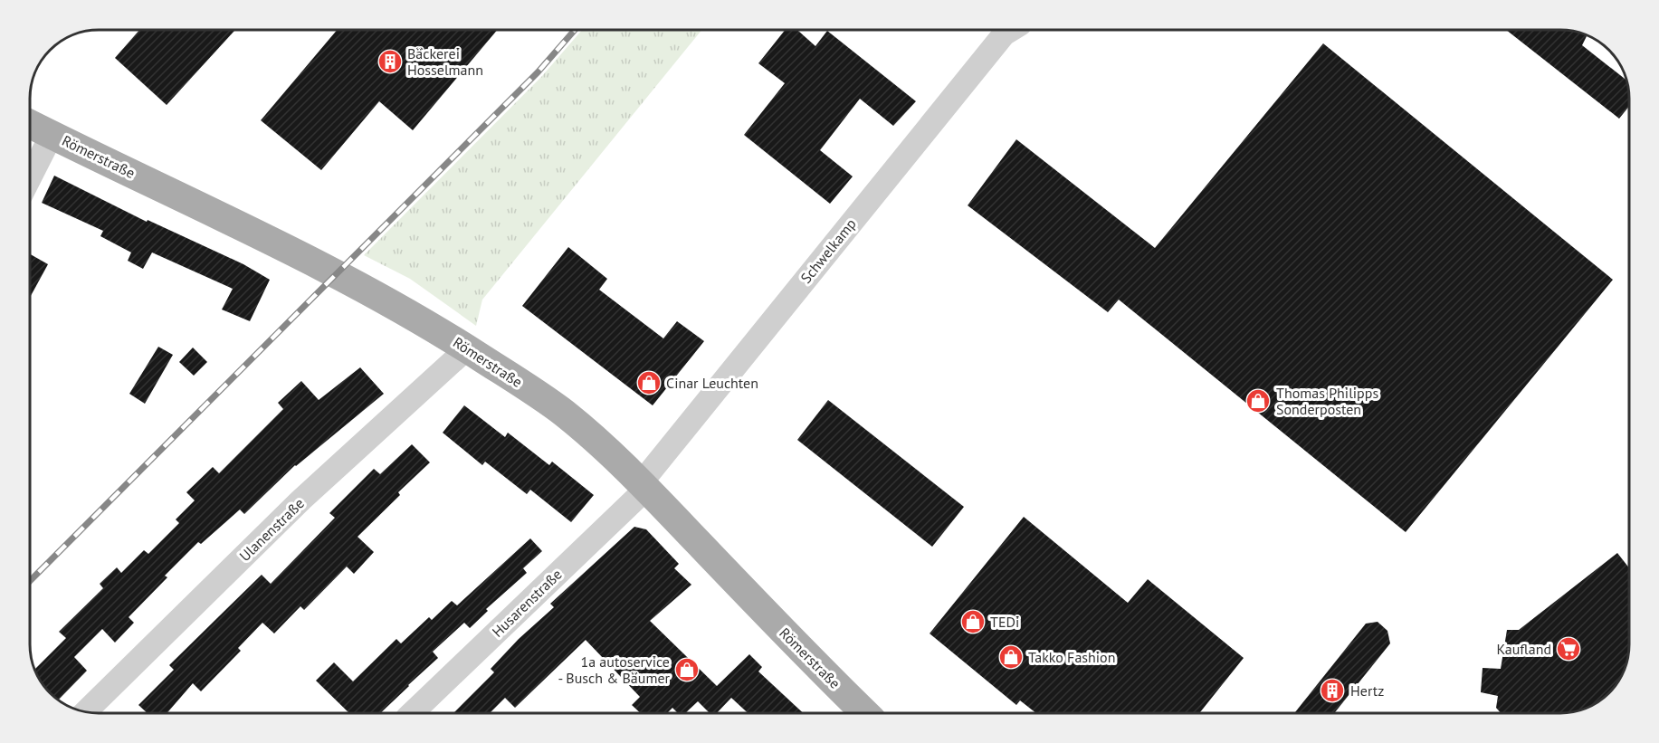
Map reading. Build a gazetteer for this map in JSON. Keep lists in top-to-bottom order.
{
  "streets": {
    "main road": ["Römerstraße"],
    "street": ["Schwelkamp", "Ulanenstraße", "Husarenstraße"]
  },
  "crossings": [
    ["Römerstraße", "Schwelkamp"],
    ["Römerstraße", "Ulanenstraße"],
    ["Römerstraße", "Husarenstraße"],
    ["Schwelkamp", "Husarenstraße"]
  ],
  "places": {
    "building": ["Bäckerei Hosselmann", "Hertz"],
    "shop": [
      "Cinar Leuchten",
      "Thomas Philipps Sonderposten",
      "TEDi",
      "Takko Fashion",
      "1a autoservice - Busch & Bäumer"
    ],
    "supermarket": ["Kaufland"]
  }
}
